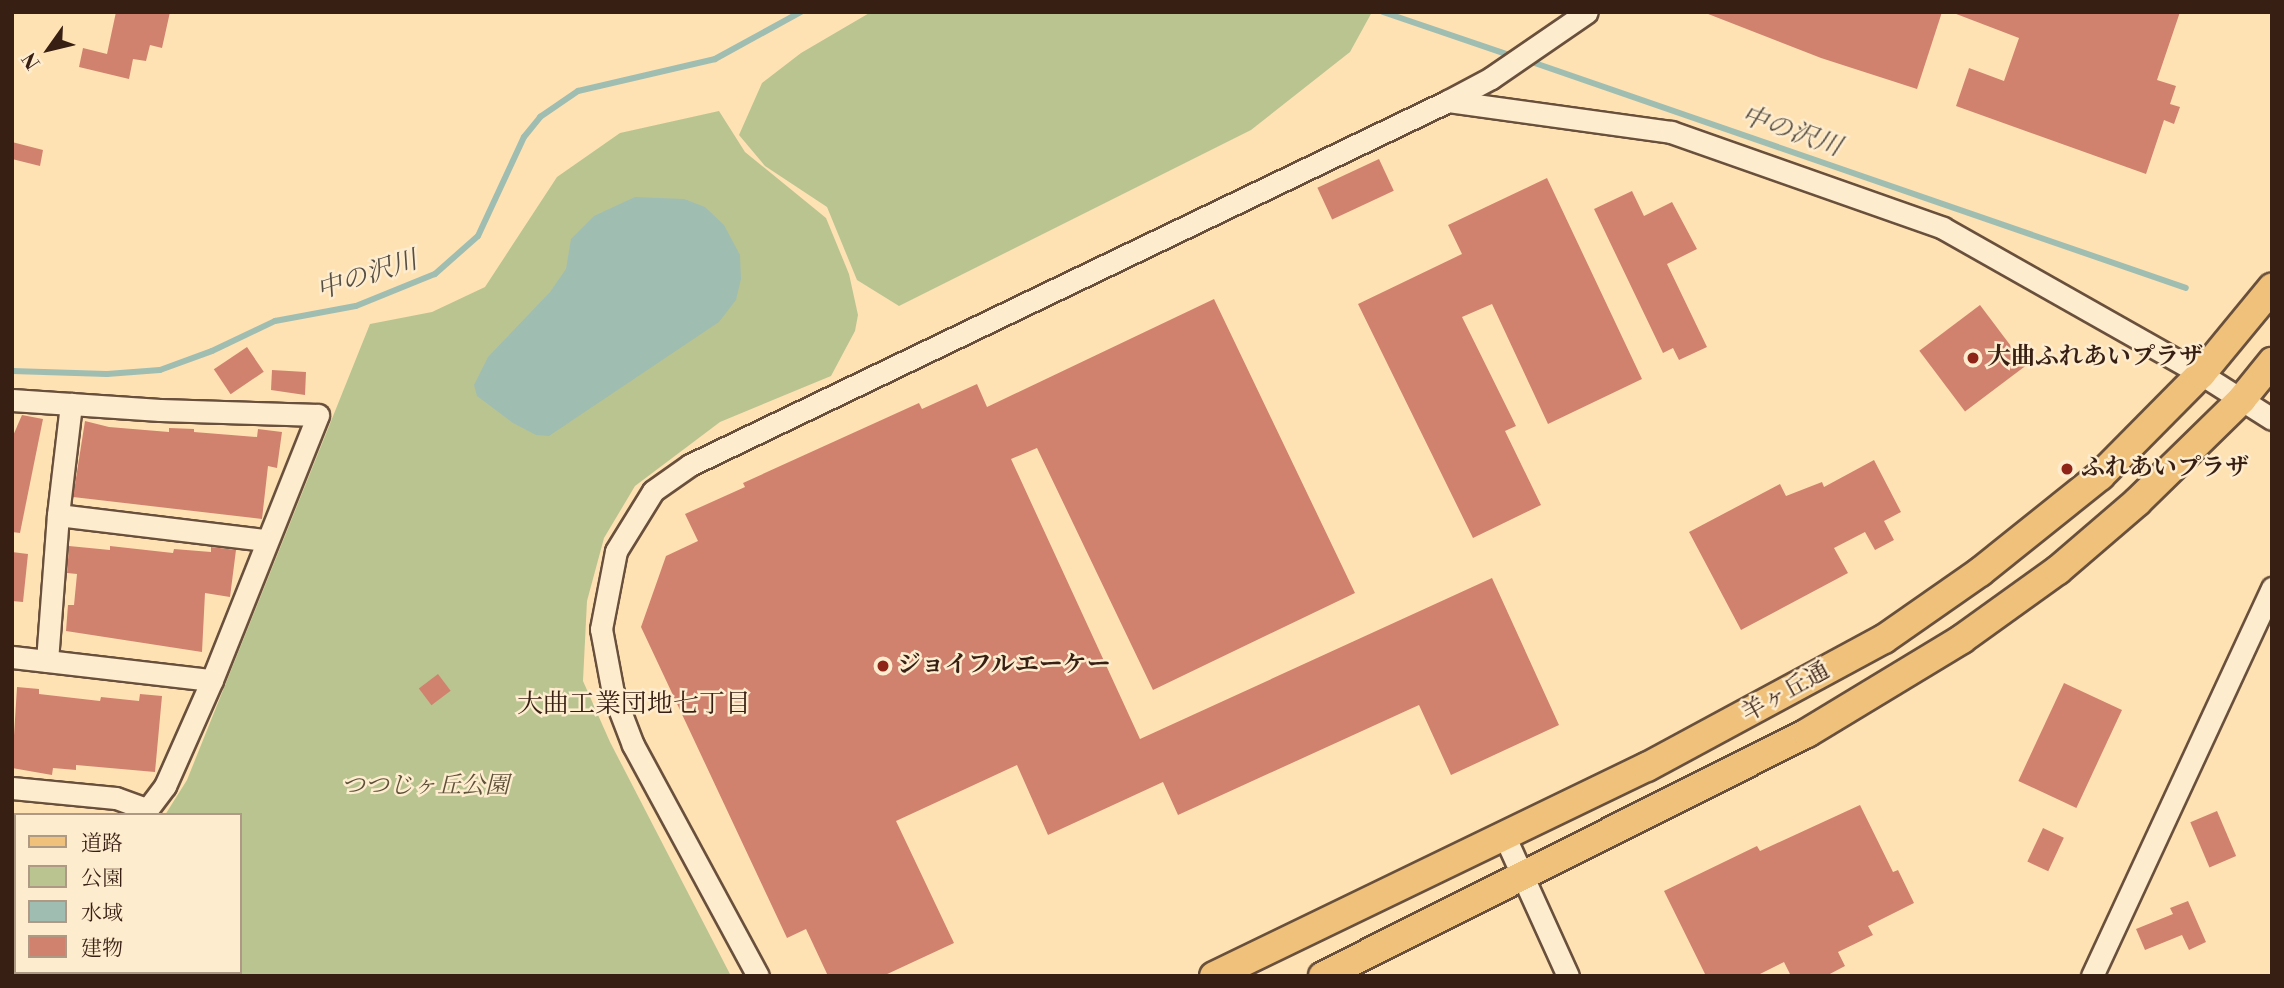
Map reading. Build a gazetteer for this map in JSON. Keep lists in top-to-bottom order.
{
  "streets": {
    "main road": ["羊ヶ丘通"]
  },
  "districts": ["大曲工業団地七丁目"],
  "water": ["中の沢川"],
  "parks": ["つつじヶ丘公園"],
  "places": ["大曲ふれあいプラザ", "ふれあいプラザ", "ジョイフルエーケー"],
  "legend": [
    "道路",
    "公園",
    "水域",
    "建物"
  ],
  "north": "bottom left"
}
